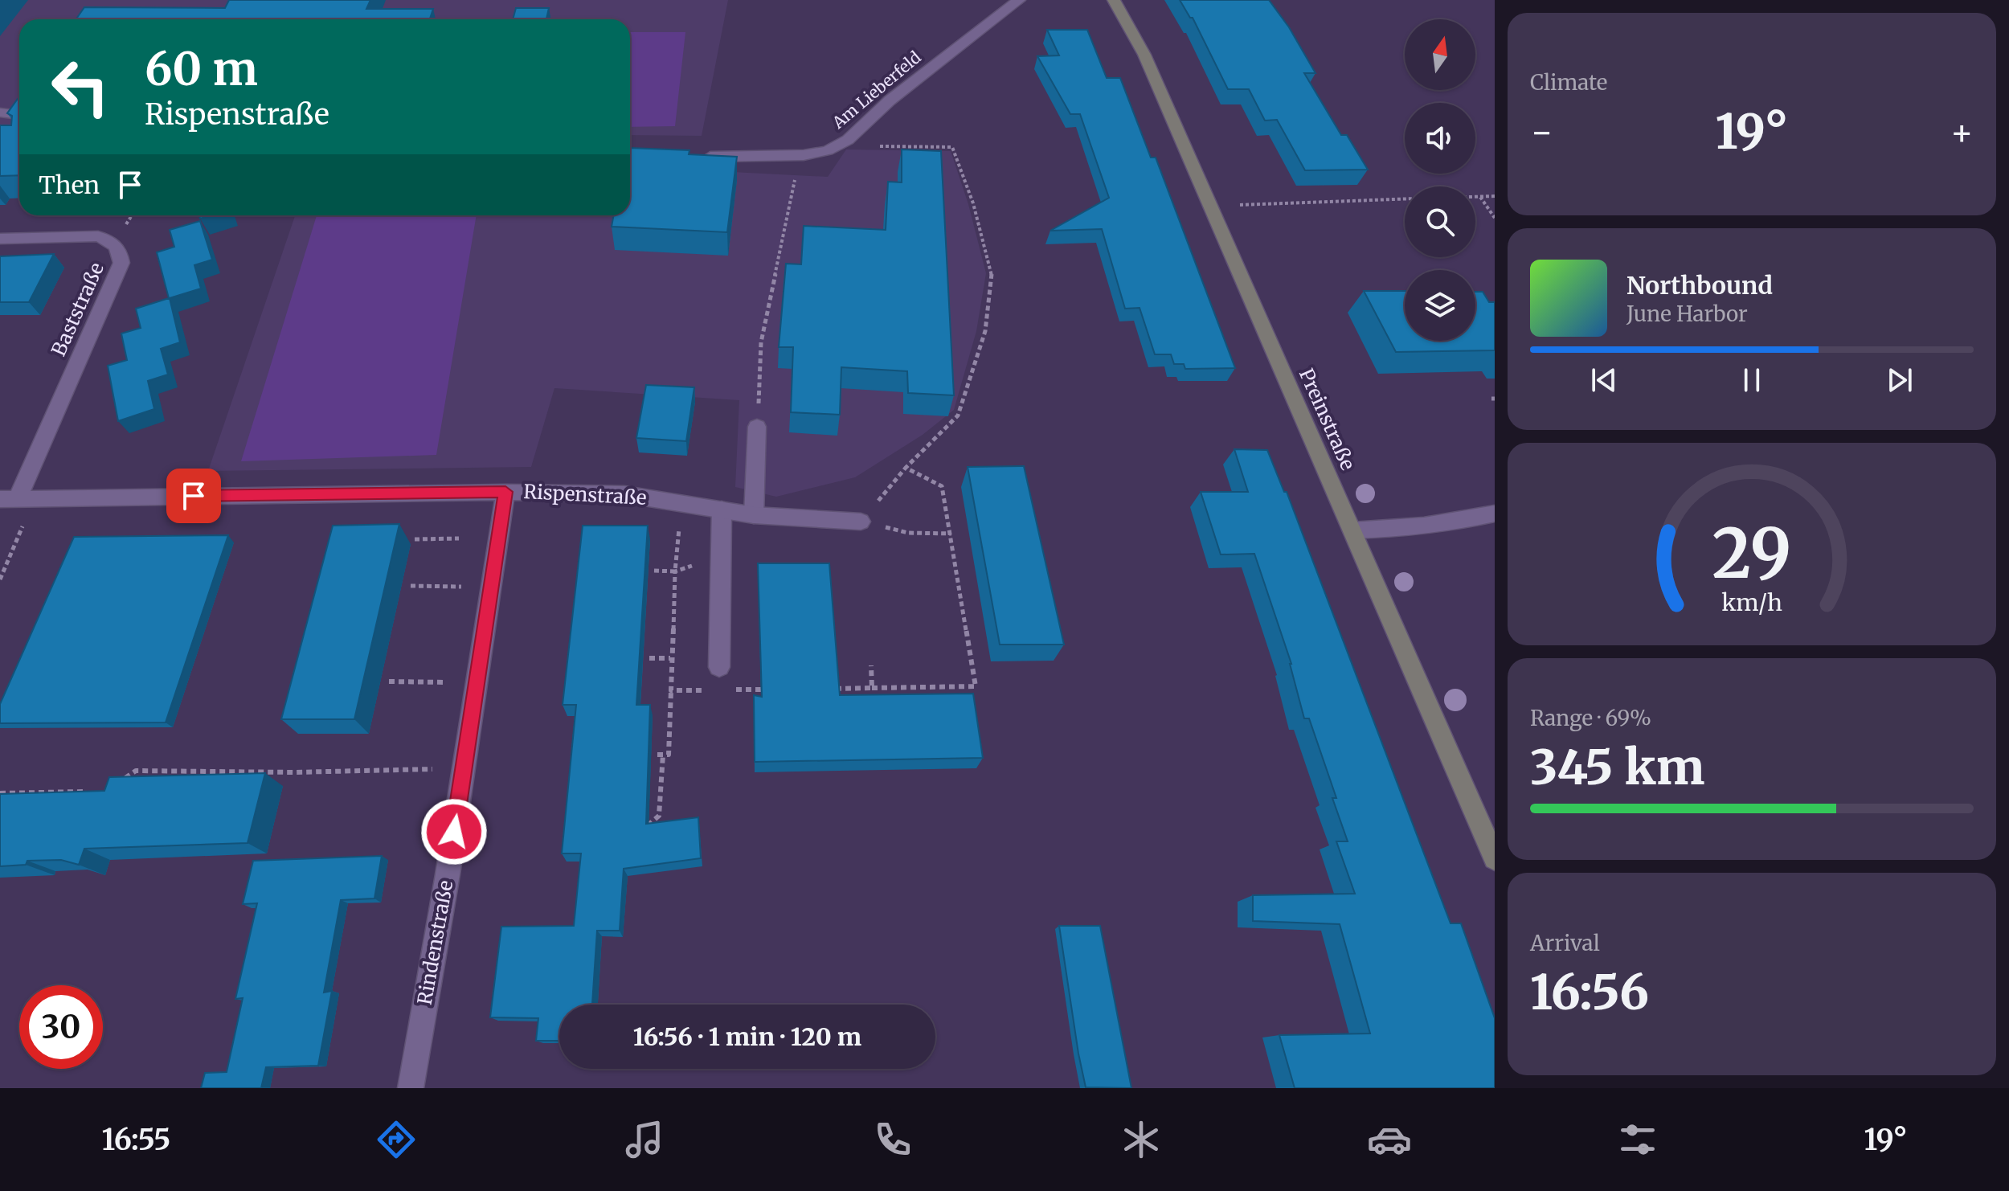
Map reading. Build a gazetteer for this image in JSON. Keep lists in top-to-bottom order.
{
  "streets": {
    "street": [
      "Am Lieberfeld",
      "Baststraße",
      "Preinstraße",
      "Rispenstraße",
      "Rindenstraße"
    ]
  },
  "crossings": [
    ["Baststraße", "Rispenstraße"],
    ["Rispenstraße", "Rindenstraße"]
  ],
  "north": "top",
  "page": {
    "tile": [
      "Climate",
      ["Range · 69%", "345 km"],
      ["Arrival", "16:56"]
    ],
    "turn": ["60 m", "Rispenstraße"],
    "heat": ["−", "19°", "+"],
    "then": "Then",
    "song": ["Northbound", "June Harbor"],
    "limit": "30",
    "trip": "16:56 · 1 min · 120 m",
    "tabs": ["16:55", "19°"],
    "gauge": ["29", "km/h"]
  }
}
